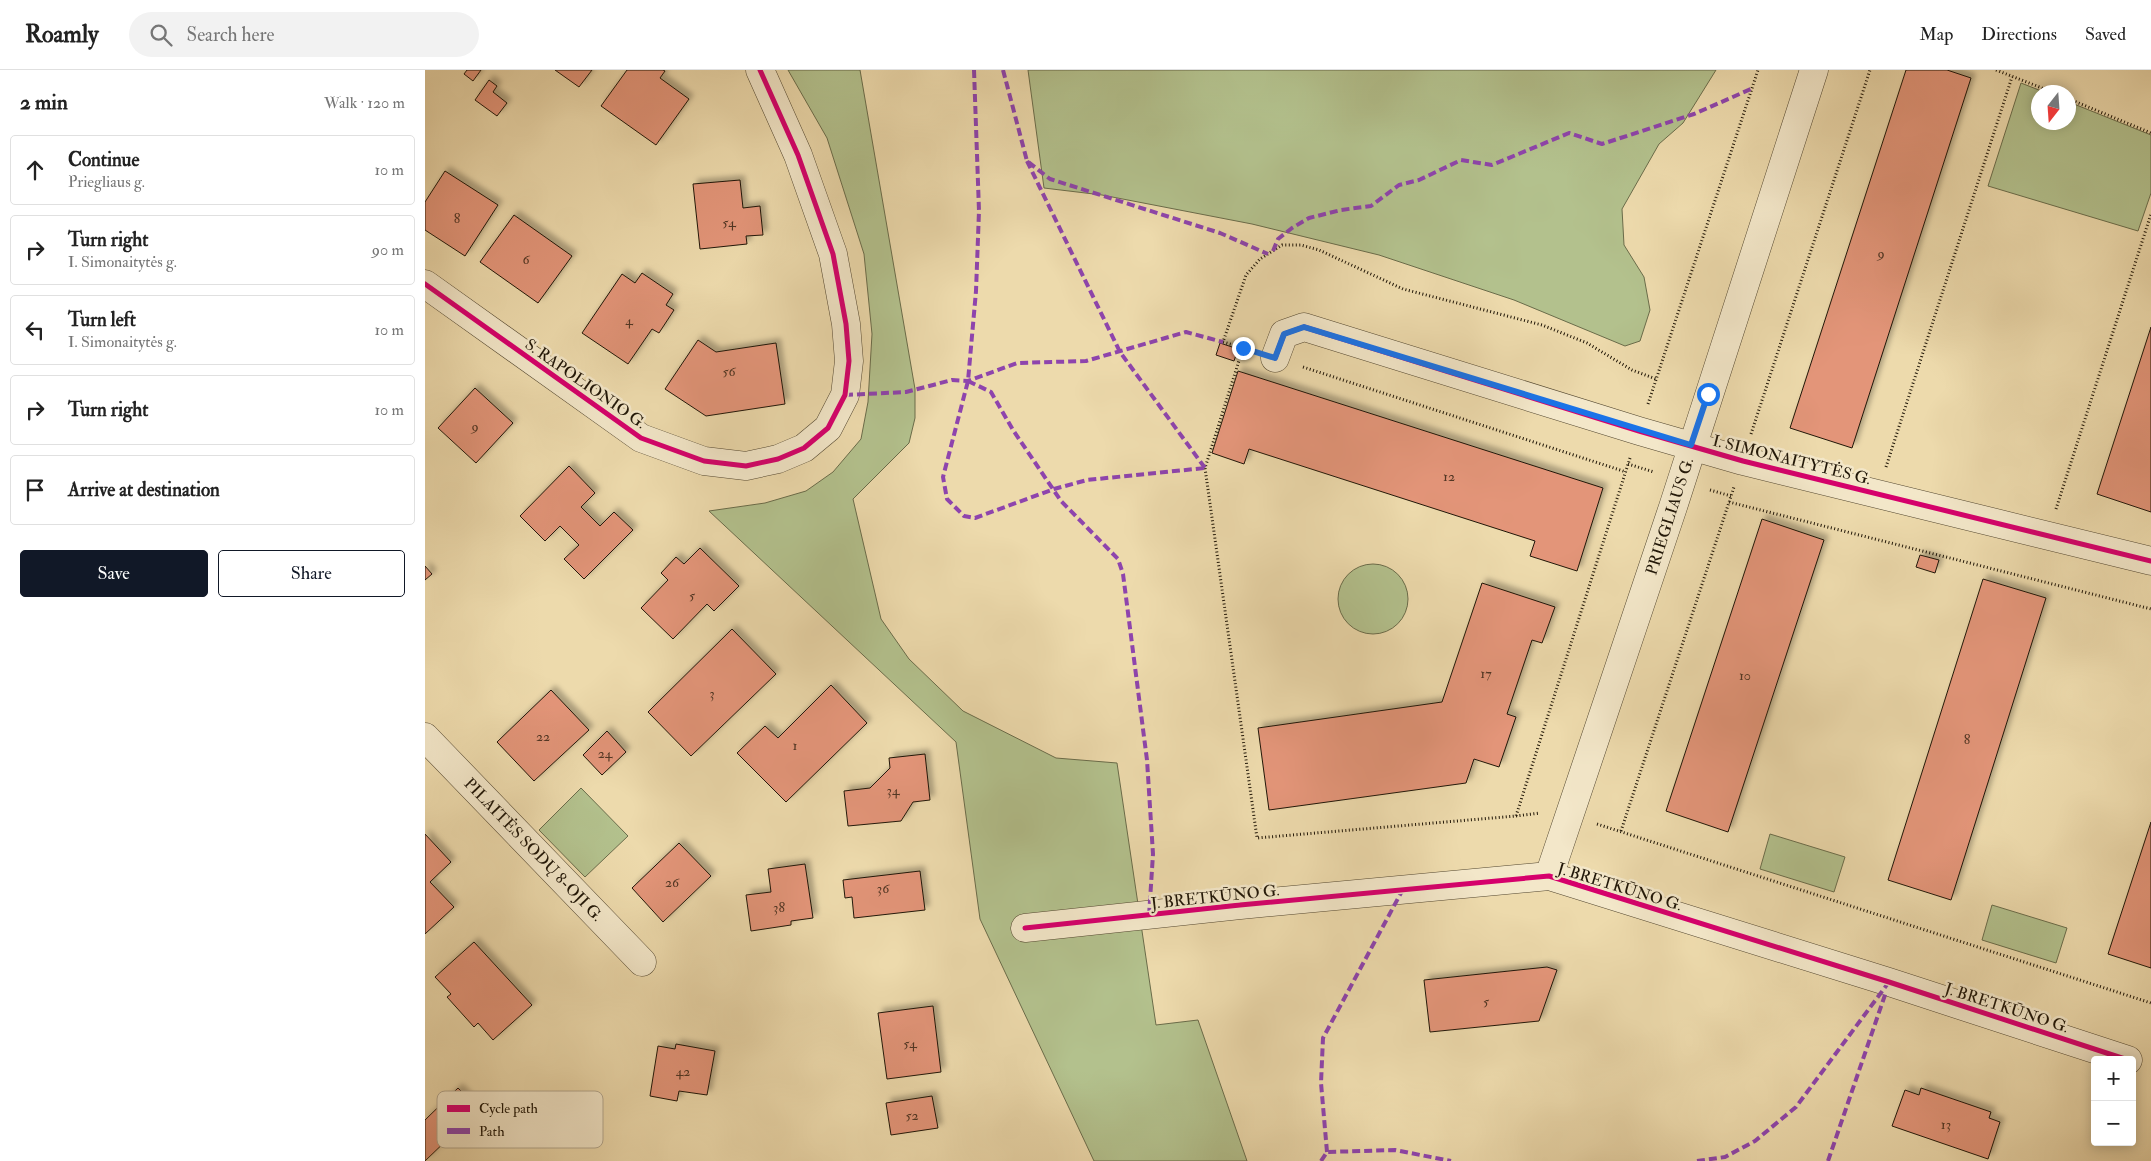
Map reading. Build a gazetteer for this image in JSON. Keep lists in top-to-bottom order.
{
  "streets": {
    "street": [
      "S. RAPOLIONIO G.",
      "I. SIMONAITYTĖS G.",
      "PRIEGLIAUS G.",
      "PILAITĖS SODŲ 8-OJI G.",
      "J. BRETKŪNO G."
    ]
  },
  "crossings": [
    ["I. SIMONAITYTĖS G.", "PRIEGLIAUS G."],
    ["PRIEGLIAUS G.", "J. BRETKŪNO G."]
  ],
  "house_numbers": [
    "8",
    "54",
    "9",
    "6",
    "4",
    "56",
    "9",
    "12",
    "5",
    "17",
    "10",
    "3",
    "22",
    "8",
    "1",
    "24",
    "34",
    "26",
    "36",
    "38",
    "5",
    "54",
    "42",
    "52",
    "13"
  ],
  "legend": ["Cycle path", "Path"],
  "north": "bottom",
  "page": {
    "header": "Roamly",
    "search": "Search here",
    "nav": ["Map", "Directions", "Saved"],
    "heading": ["2 min", "Walk · 120 m"],
    "list": [
      ["Continue", "Priegliaus g.", "10 m"],
      ["Turn right", "I. Simonaitytės g.", "90 m"],
      ["Turn left", "I. Simonaitytės g.", "10 m"],
      ["Turn right", "10 m"],
      "Arrive at destination"
    ],
    "buttons": ["Save", "Share"],
    "map_buttons": ["+", "−"]
  }
}
